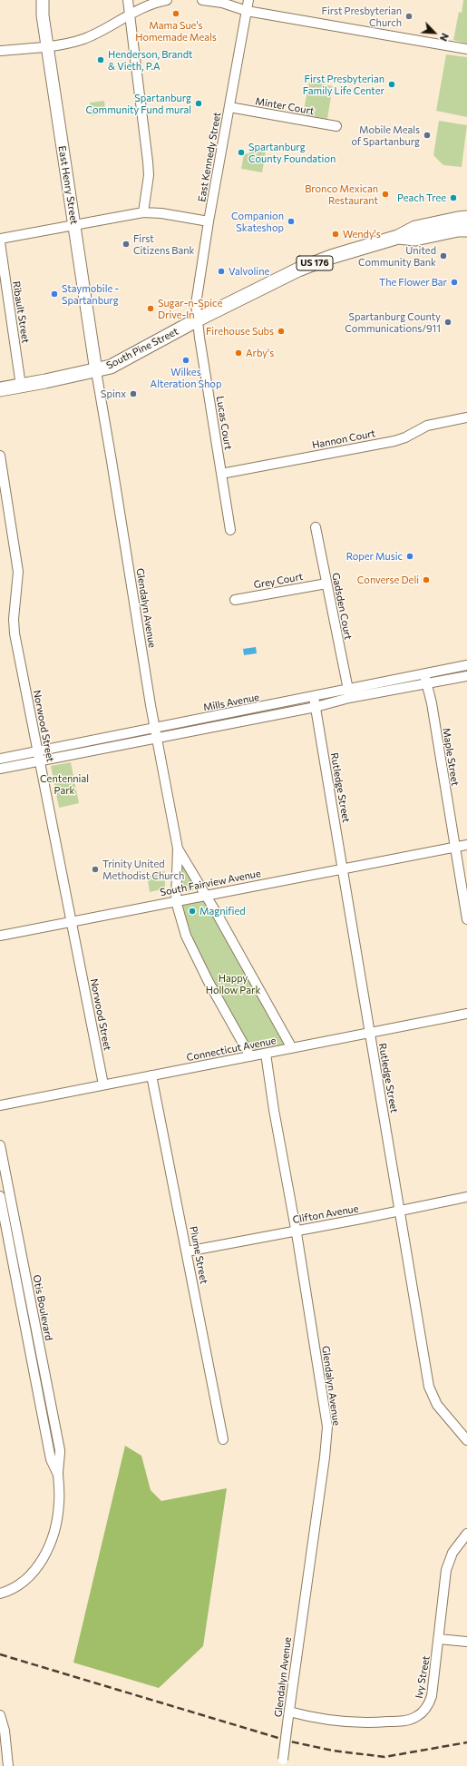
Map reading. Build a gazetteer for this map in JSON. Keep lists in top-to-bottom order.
{
  "streets": {
    "highway": ["US 176", "South Pine Street"],
    "main road": ["East Henry Street"],
    "street": [
      "Minter Court",
      "East Kennedy Street",
      "Ribault Street",
      "Lucas Court",
      "Hannon Court",
      "Grey Court",
      "Gadsden Court",
      "Glendalyn Avenue",
      "Mills Avenue",
      "Norwood Street",
      "Maple Street",
      "Rutledge Street",
      "South Fairview Avenue",
      "Connecticut Avenue",
      "Clifton Avenue",
      "Plume Street",
      "Otis Boulevard",
      "Ivy Street"
    ]
  },
  "crossings": [
    ["Minter Court", "East Kennedy Street"],
    ["East Kennedy Street", "South Pine Street"],
    ["East Kennedy Street", "Lucas Court"],
    ["East Henry Street", "South Pine Street"],
    ["East Henry Street", "Glendalyn Avenue"],
    ["Ribault Street", "South Pine Street"],
    ["South Pine Street", "Lucas Court"],
    ["South Pine Street", "Glendalyn Avenue"],
    ["Lucas Court", "Hannon Court"],
    ["Grey Court", "Gadsden Court"],
    ["Gadsden Court", "Mills Avenue"],
    ["Glendalyn Avenue", "Mills Avenue"],
    ["Glendalyn Avenue", "South Fairview Avenue"],
    ["Glendalyn Avenue", "Connecticut Avenue"],
    ["Glendalyn Avenue", "Clifton Avenue"],
    ["Glendalyn Avenue", "Ivy Street"],
    ["Mills Avenue", "Norwood Street"],
    ["Mills Avenue", "Maple Street"],
    ["Mills Avenue", "Rutledge Street"],
    ["Norwood Street", "South Fairview Avenue"],
    ["Norwood Street", "Connecticut Avenue"],
    ["Maple Street", "South Fairview Avenue"],
    ["Rutledge Street", "South Fairview Avenue"],
    ["Rutledge Street", "Connecticut Avenue"],
    ["Rutledge Street", "Clifton Avenue"],
    ["Connecticut Avenue", "Plume Street"],
    ["Clifton Avenue", "Plume Street"]
  ],
  "parks": ["Centennial Park", "Happy Hollow Park"],
  "places": [
    "Mama Sue's Homemade Meals",
    "First Presbyterian Church",
    "Henderson, Brandt & Vieth, P.A",
    "First Presbyterian Family Life Center",
    "Spartanburg Community Fund mural",
    "Mobile Meals of Spartanburg",
    "Spartanburg County Foundation",
    "Bronco Mexican Restaurant",
    "Peach Tree",
    "Companion Skateshop",
    "Wendy's",
    "First Citizens Bank",
    "United Community Bank",
    "Valvoline",
    "The Flower Bar",
    "Staymobile - Spartanburg",
    "Sugar-n-Spice Drive-In",
    "Spartanburg County Communications/911",
    "Firehouse Subs",
    "Arby's",
    "Wilkes Alteration Shop",
    "Spinx",
    "Roper Music",
    "Converse Deli",
    "Trinity United Methodist Church",
    "Magnified"
  ],
  "north": "bottom right"
}
